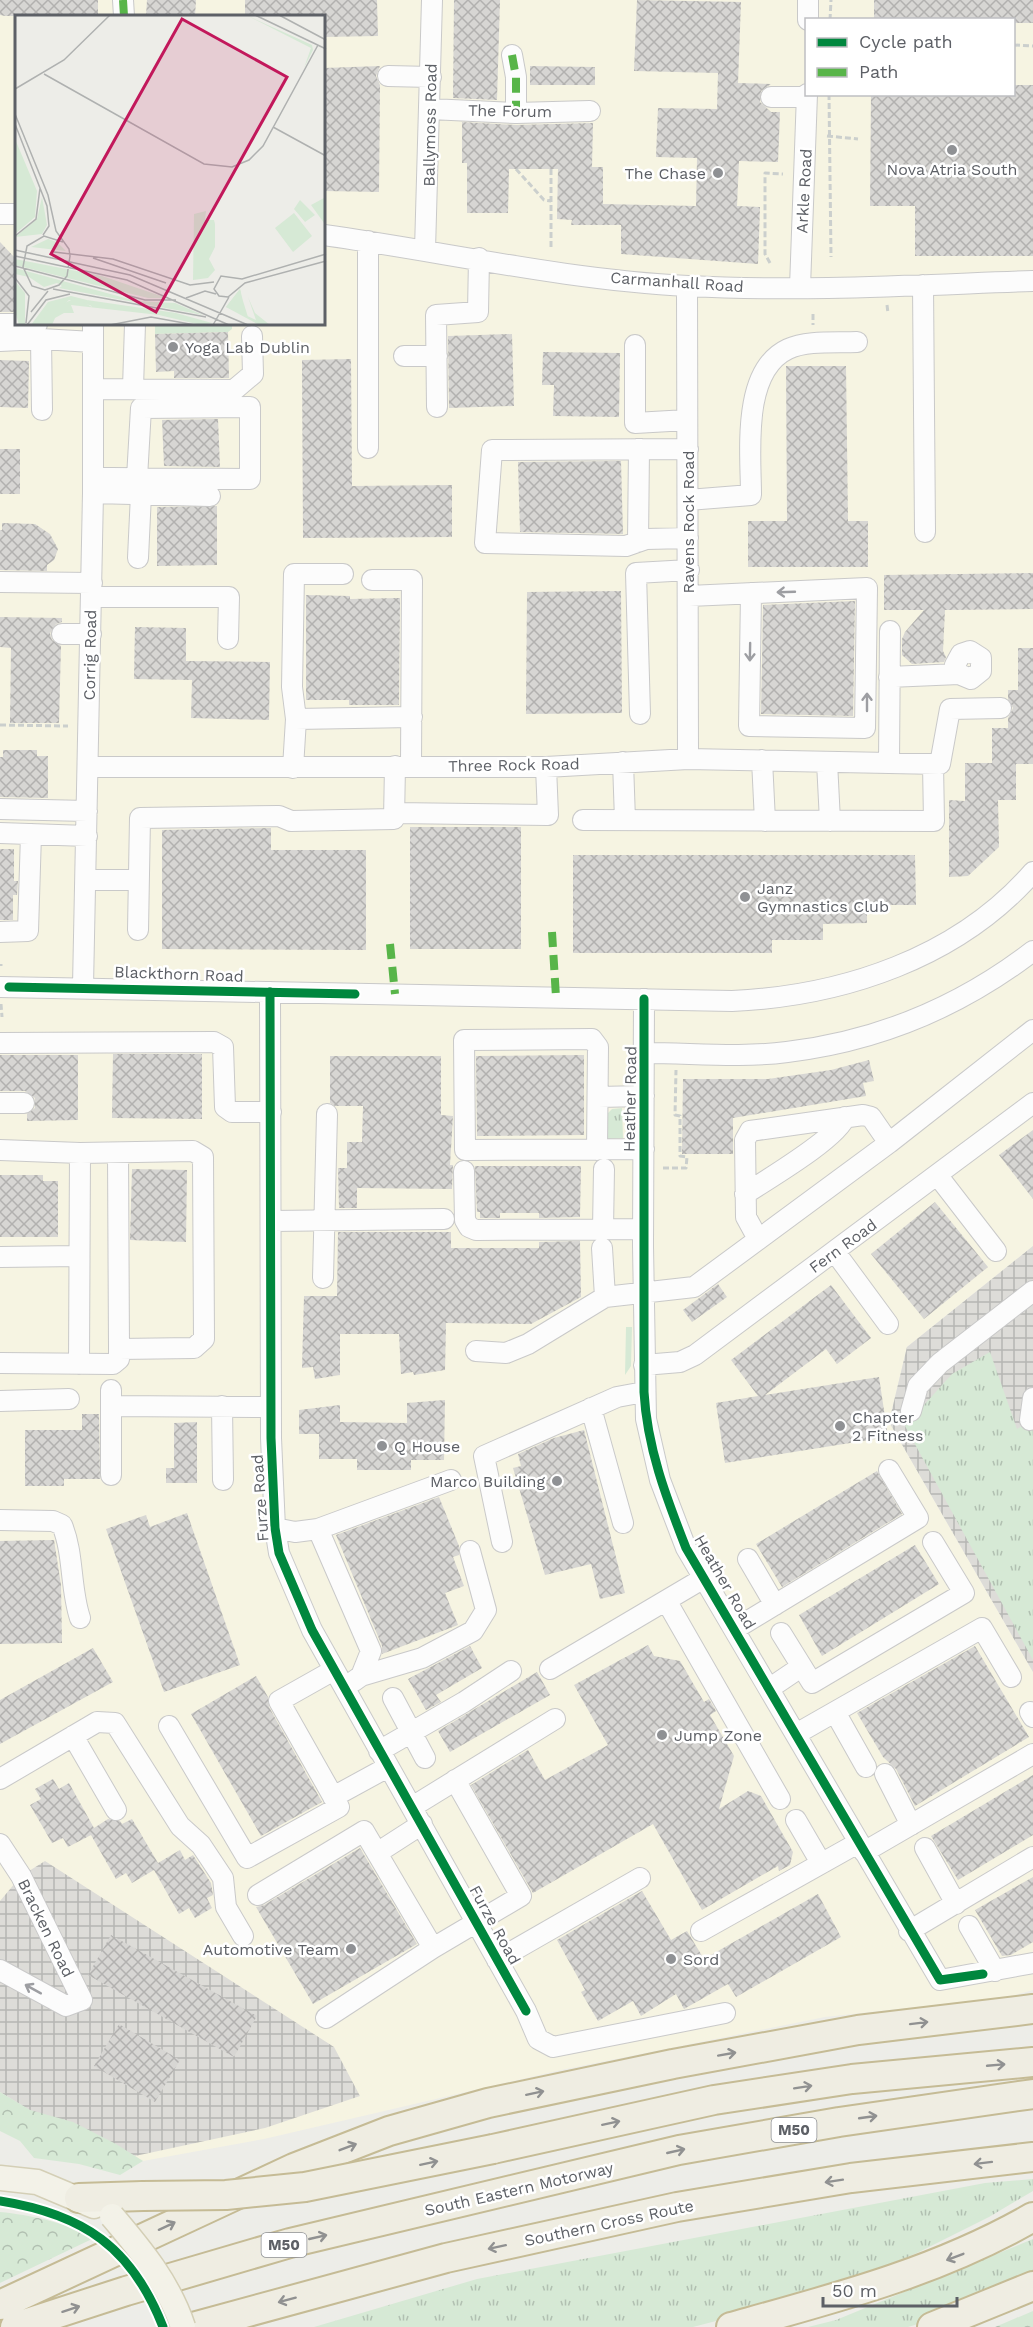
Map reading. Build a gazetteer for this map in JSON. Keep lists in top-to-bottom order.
{
  "streets": {
    "highway": ["M50", "South Eastern Motorway", "Southern Cross Route"],
    "street": [
      "The Forum",
      "Ballymoss Road",
      "Arkle Road",
      "Carmanhall Road",
      "Ravens Rock Road",
      "Corrig Road",
      "Three Rock Road",
      "Blackthorn Road",
      "Heather Road",
      "Fern Road",
      "Furze Road",
      "Bracken Road"
    ]
  },
  "crossings": [
    ["The Forum", "Ballymoss Road"],
    ["Ballymoss Road", "Carmanhall Road"],
    ["Arkle Road", "Carmanhall Road"],
    ["Carmanhall Road", "Ravens Rock Road"],
    ["Ravens Rock Road", "Three Rock Road"],
    ["Corrig Road", "Three Rock Road"],
    ["Corrig Road", "Blackthorn Road"],
    ["Blackthorn Road", "Heather Road"],
    ["Blackthorn Road", "Furze Road"],
    ["Heather Road", "Fern Road"]
  ],
  "places": [
    "Nova Atria South",
    "The Chase",
    "Yoga Lab Dublin",
    "Janz Gymnastics Club",
    "Chapter 2 Fitness",
    "Q House",
    "Marco Building",
    "Jump Zone",
    "Automotive Team",
    "Sord"
  ],
  "legend": ["Cycle path", "Path"],
  "scale_bar": "50 m"
}
